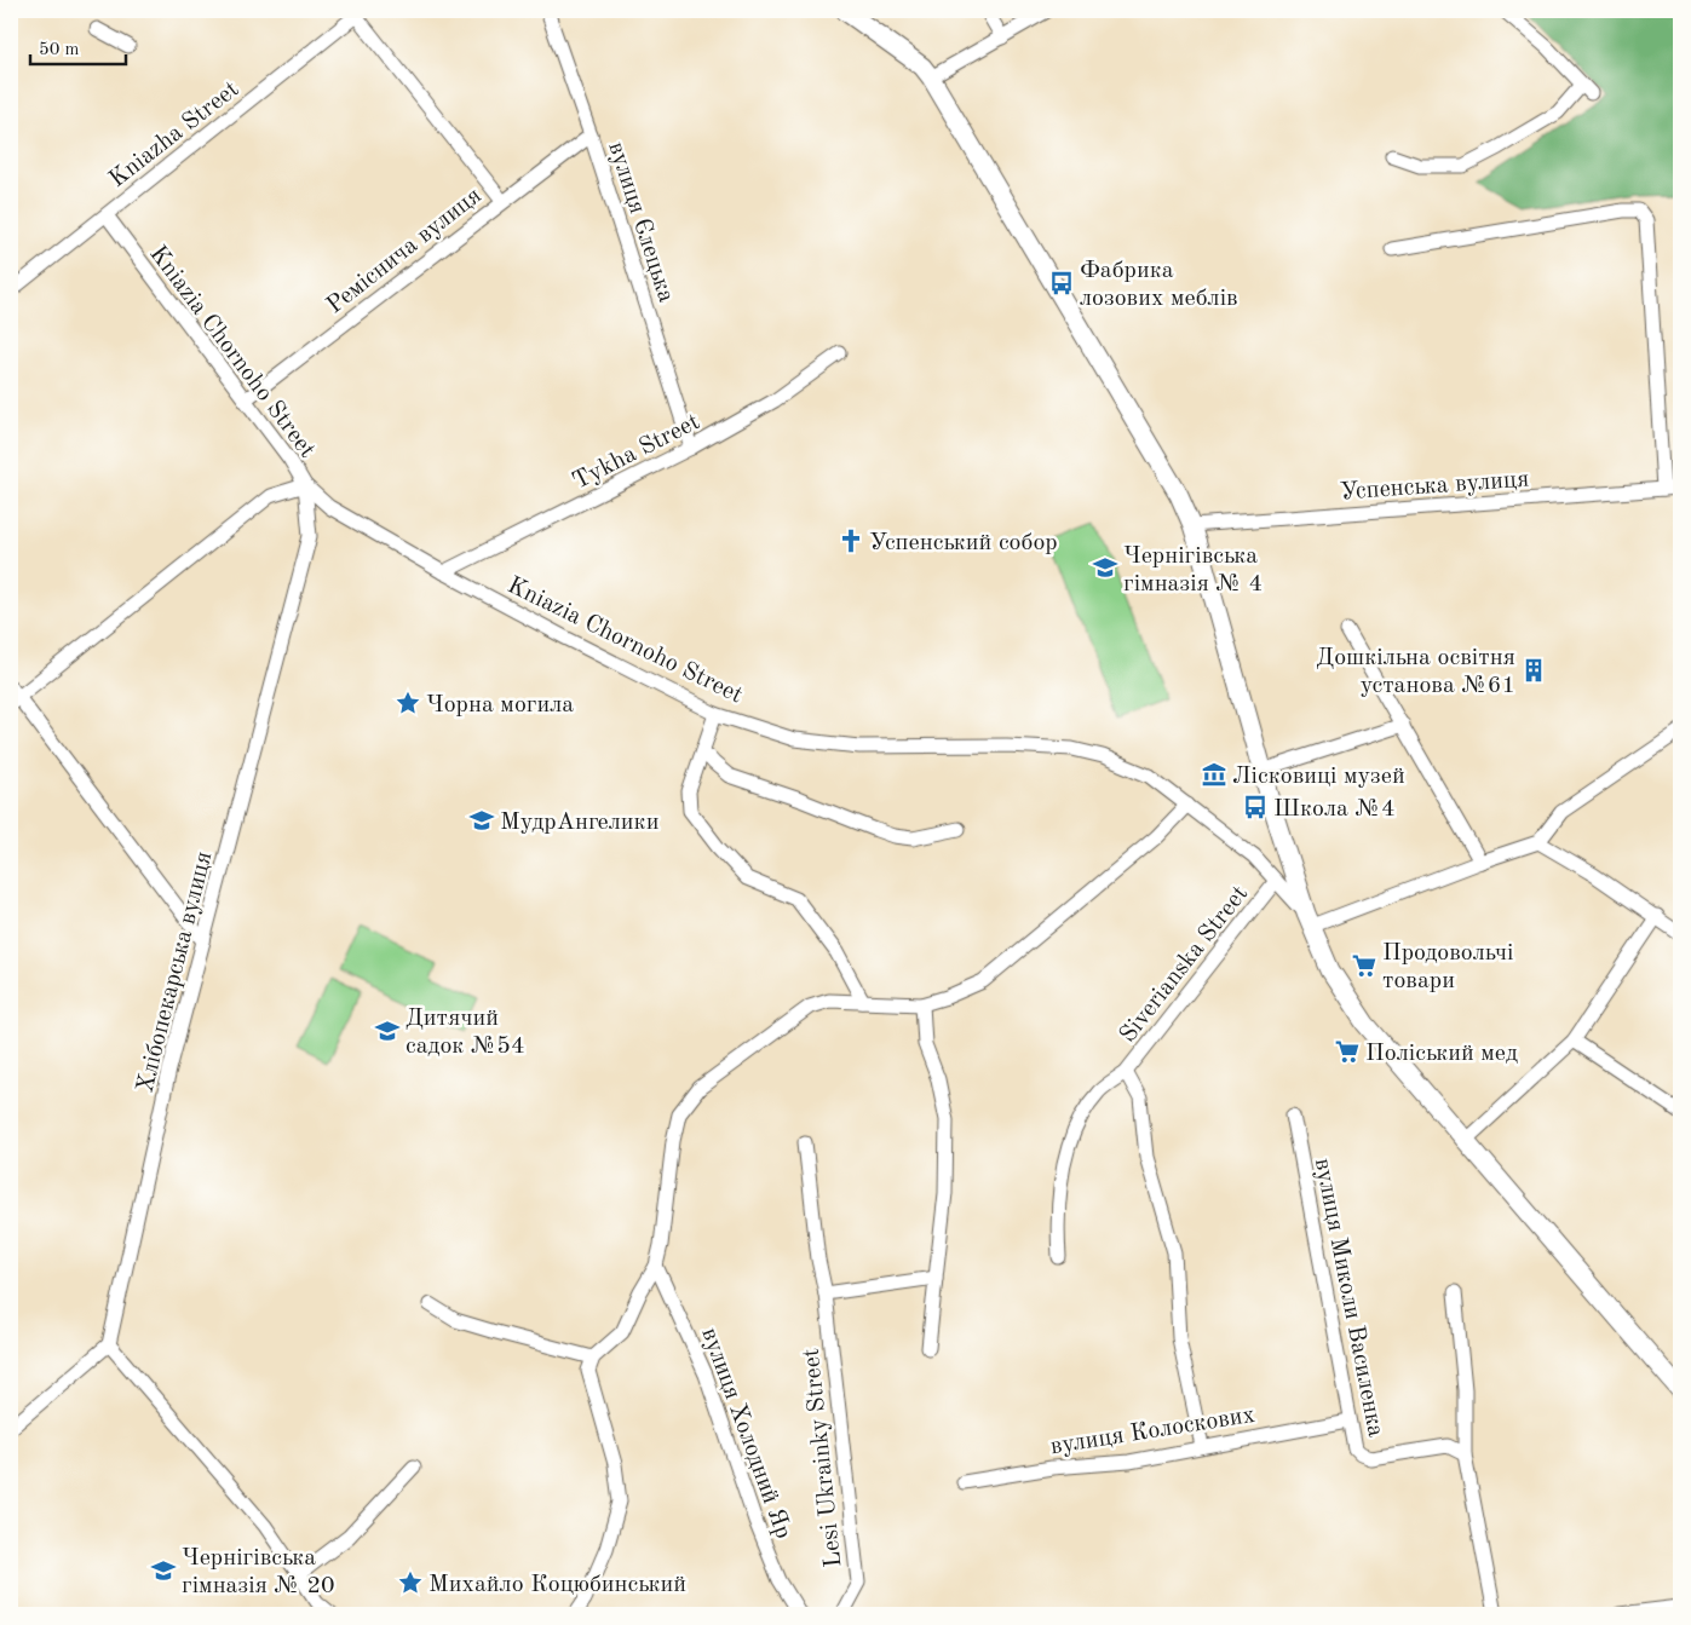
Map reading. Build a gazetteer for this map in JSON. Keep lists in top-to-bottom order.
{
  "streets": {
    "street": [
      "Kniazha Street",
      "вулиця Єлецька",
      "Реміснича вулиця",
      "Kniazia Chornoho Street",
      "Tykha Street",
      "Успенська вулиця",
      "Siverianska Street",
      "Хлібопекарська вулиця",
      "вулиця Миколи Василенка",
      "вулиця Колоскових",
      "вулиця Холодний Яр",
      "Lesi Ukrainky Street"
    ]
  },
  "crossings": [
    ["Kniazha Street", "Kniazia Chornoho Street"],
    ["вулиця Єлецька", "Реміснича вулиця"],
    ["вулиця Єлецька", "Tykha Street"],
    ["Реміснича вулиця", "Kniazia Chornoho Street"],
    ["Kniazia Chornoho Street", "Tykha Street"],
    ["Kniazia Chornoho Street", "Siverianska Street"],
    ["Kniazia Chornoho Street", "Хлібопекарська вулиця"],
    ["Siverianska Street", "вулиця Колоскових"],
    ["вулиця Миколи Василенка", "вулиця Колоскових"]
  ],
  "places": {
    "bus stop": ["Фабрика лозових меблів", "Школа №4"],
    "church": ["Успенський собор"],
    "school or university": [
      "Чернігівська гімназія № 4",
      "МудрАнгелики",
      "Дитячий садок №54",
      "Чернігівська гімназія № 20"
    ],
    "building": ["Дошкільна освітня установа №61"],
    "place": ["Чорна могила", "Михайло Коцюбинський"],
    "museum": ["Лісковиці музей"],
    "supermarket": ["Продовольчі товари", "Поліський мед"]
  },
  "scale_bar": "50 m"
}
